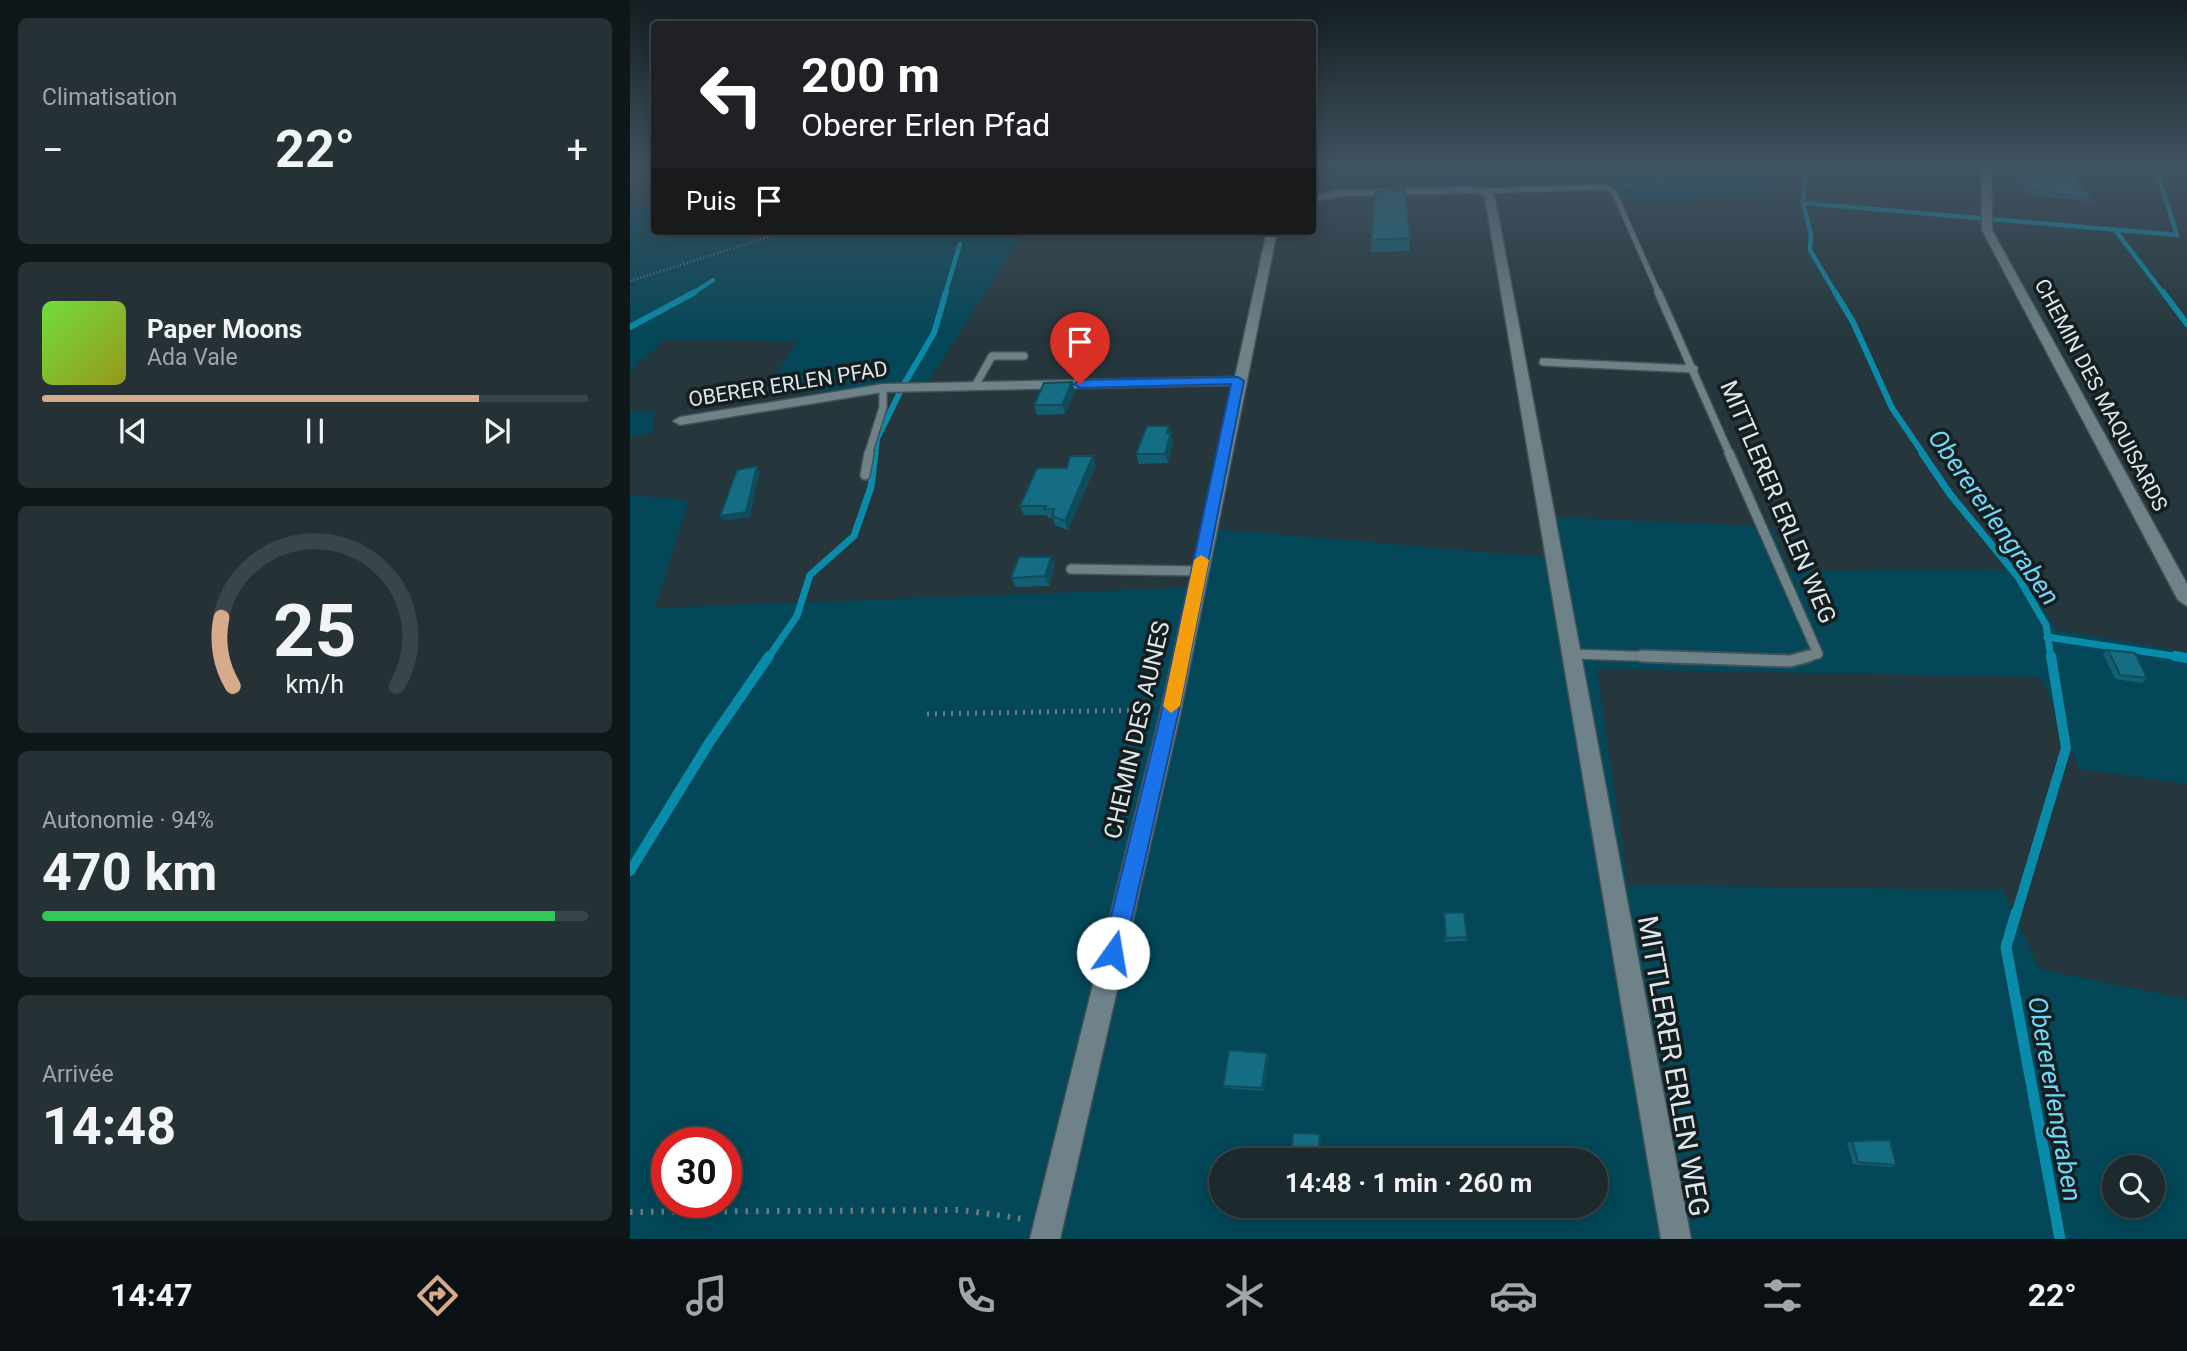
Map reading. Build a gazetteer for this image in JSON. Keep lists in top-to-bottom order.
{
  "streets": {
    "street": [
      "OBERER ERLEN PFAD",
      "CHEMIN DES MAQUISARDS",
      "MITTLERER ERLEN WEG",
      "CHEMIN DES AUNES"
    ]
  },
  "crossings": [
    ["OBERER ERLEN PFAD", "CHEMIN DES AUNES"]
  ],
  "water": ["Oberererlengraben"],
  "page": {
    "tile": [
      "Climatisation",
      ["Autonomie · 94%", "470 km"],
      ["Arrivée", "14:48"]
    ],
    "turn": ["200 m", "Oberer Erlen Pfad"],
    "heat": ["−", "22°", "+"],
    "then": "Puis",
    "song": ["Paper Moons", "Ada Vale"],
    "limit": "30",
    "trip": "14:48 · 1 min · 260 m",
    "tabs": ["14:47", "22°"],
    "gauge": ["25", "km/h"]
  }
}
